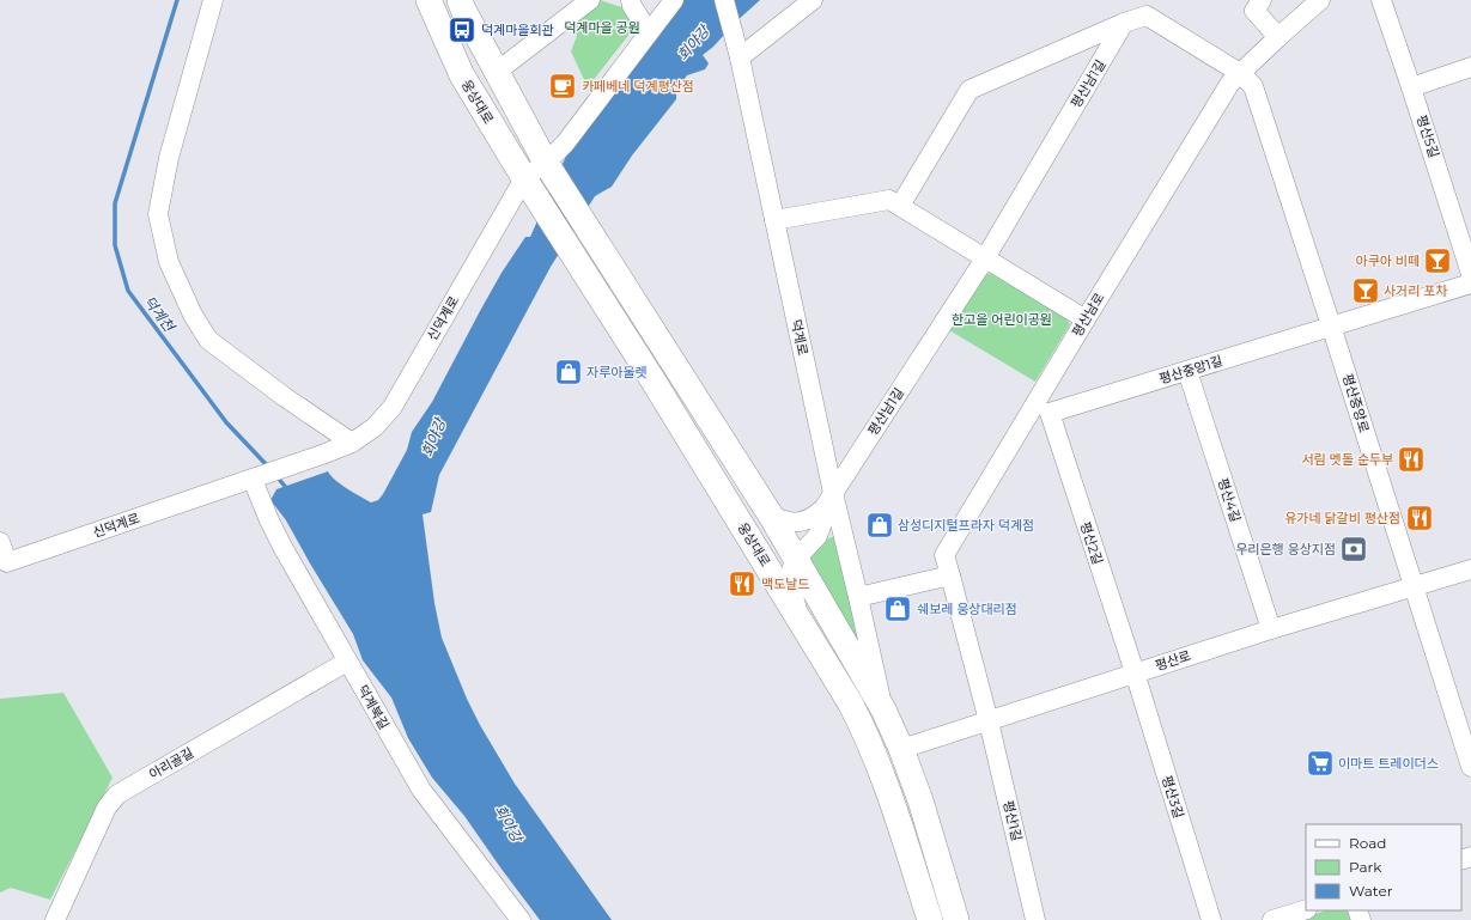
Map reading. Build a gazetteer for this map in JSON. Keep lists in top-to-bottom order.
{
  "streets": {
    "main road": ["웅상대로", "평산로"],
    "street": [
      "평산남1길",
      "평산5길",
      "평산남로",
      "신덕계로",
      "덕계로",
      "평산중앙1길",
      "평산중앙로",
      "평산4길",
      "평산2길",
      "덕계북길",
      "아리골길",
      "평산3길",
      "평산1길"
    ]
  },
  "crossings": [
    ["평산남1길", "덕계로"],
    ["웅상대로", "신덕계로"],
    ["웅상대로", "평산로"],
    ["평산남로", "평산중앙1길"],
    ["평산남로", "평산중앙로"],
    ["평산남로", "평산2길"],
    ["평산남로", "평산1길"],
    ["신덕계로", "덕계북길"],
    ["평산중앙1길", "평산중앙로"],
    ["평산중앙1길", "평산4길"],
    ["평산중앙1길", "평산2길"],
    ["평산중앙로", "평산로"],
    ["평산4길", "평산로"],
    ["평산2길", "평산로"],
    ["평산2길", "평산3길"],
    ["평산로", "평산3길"],
    ["평산로", "평산1길"],
    ["덕계북길", "아리골길"]
  ],
  "water": ["회야강", "덕계천"],
  "parks": ["덕계마을 공원", "한고을 어린이공원"],
  "places": {
    "bus stop": ["덕계마을회관"],
    "cafe": ["카페베네 덕계평산점"],
    "bar": ["아쿠아 비떼", "사거리 포차"],
    "shop": ["자루아울렛", "삼성디지털프라자 덕계점", "쉐보레 웅상대리점"],
    "restaurant": ["서림 멧돌 순두부", "유가네 닭갈비 평산점", "맥도날드"],
    "bank": ["우리은행 웅상지점"],
    "supermarket": ["이마트 트레이더스"]
  },
  "legend": ["Road", "Park", "Water"]
}
